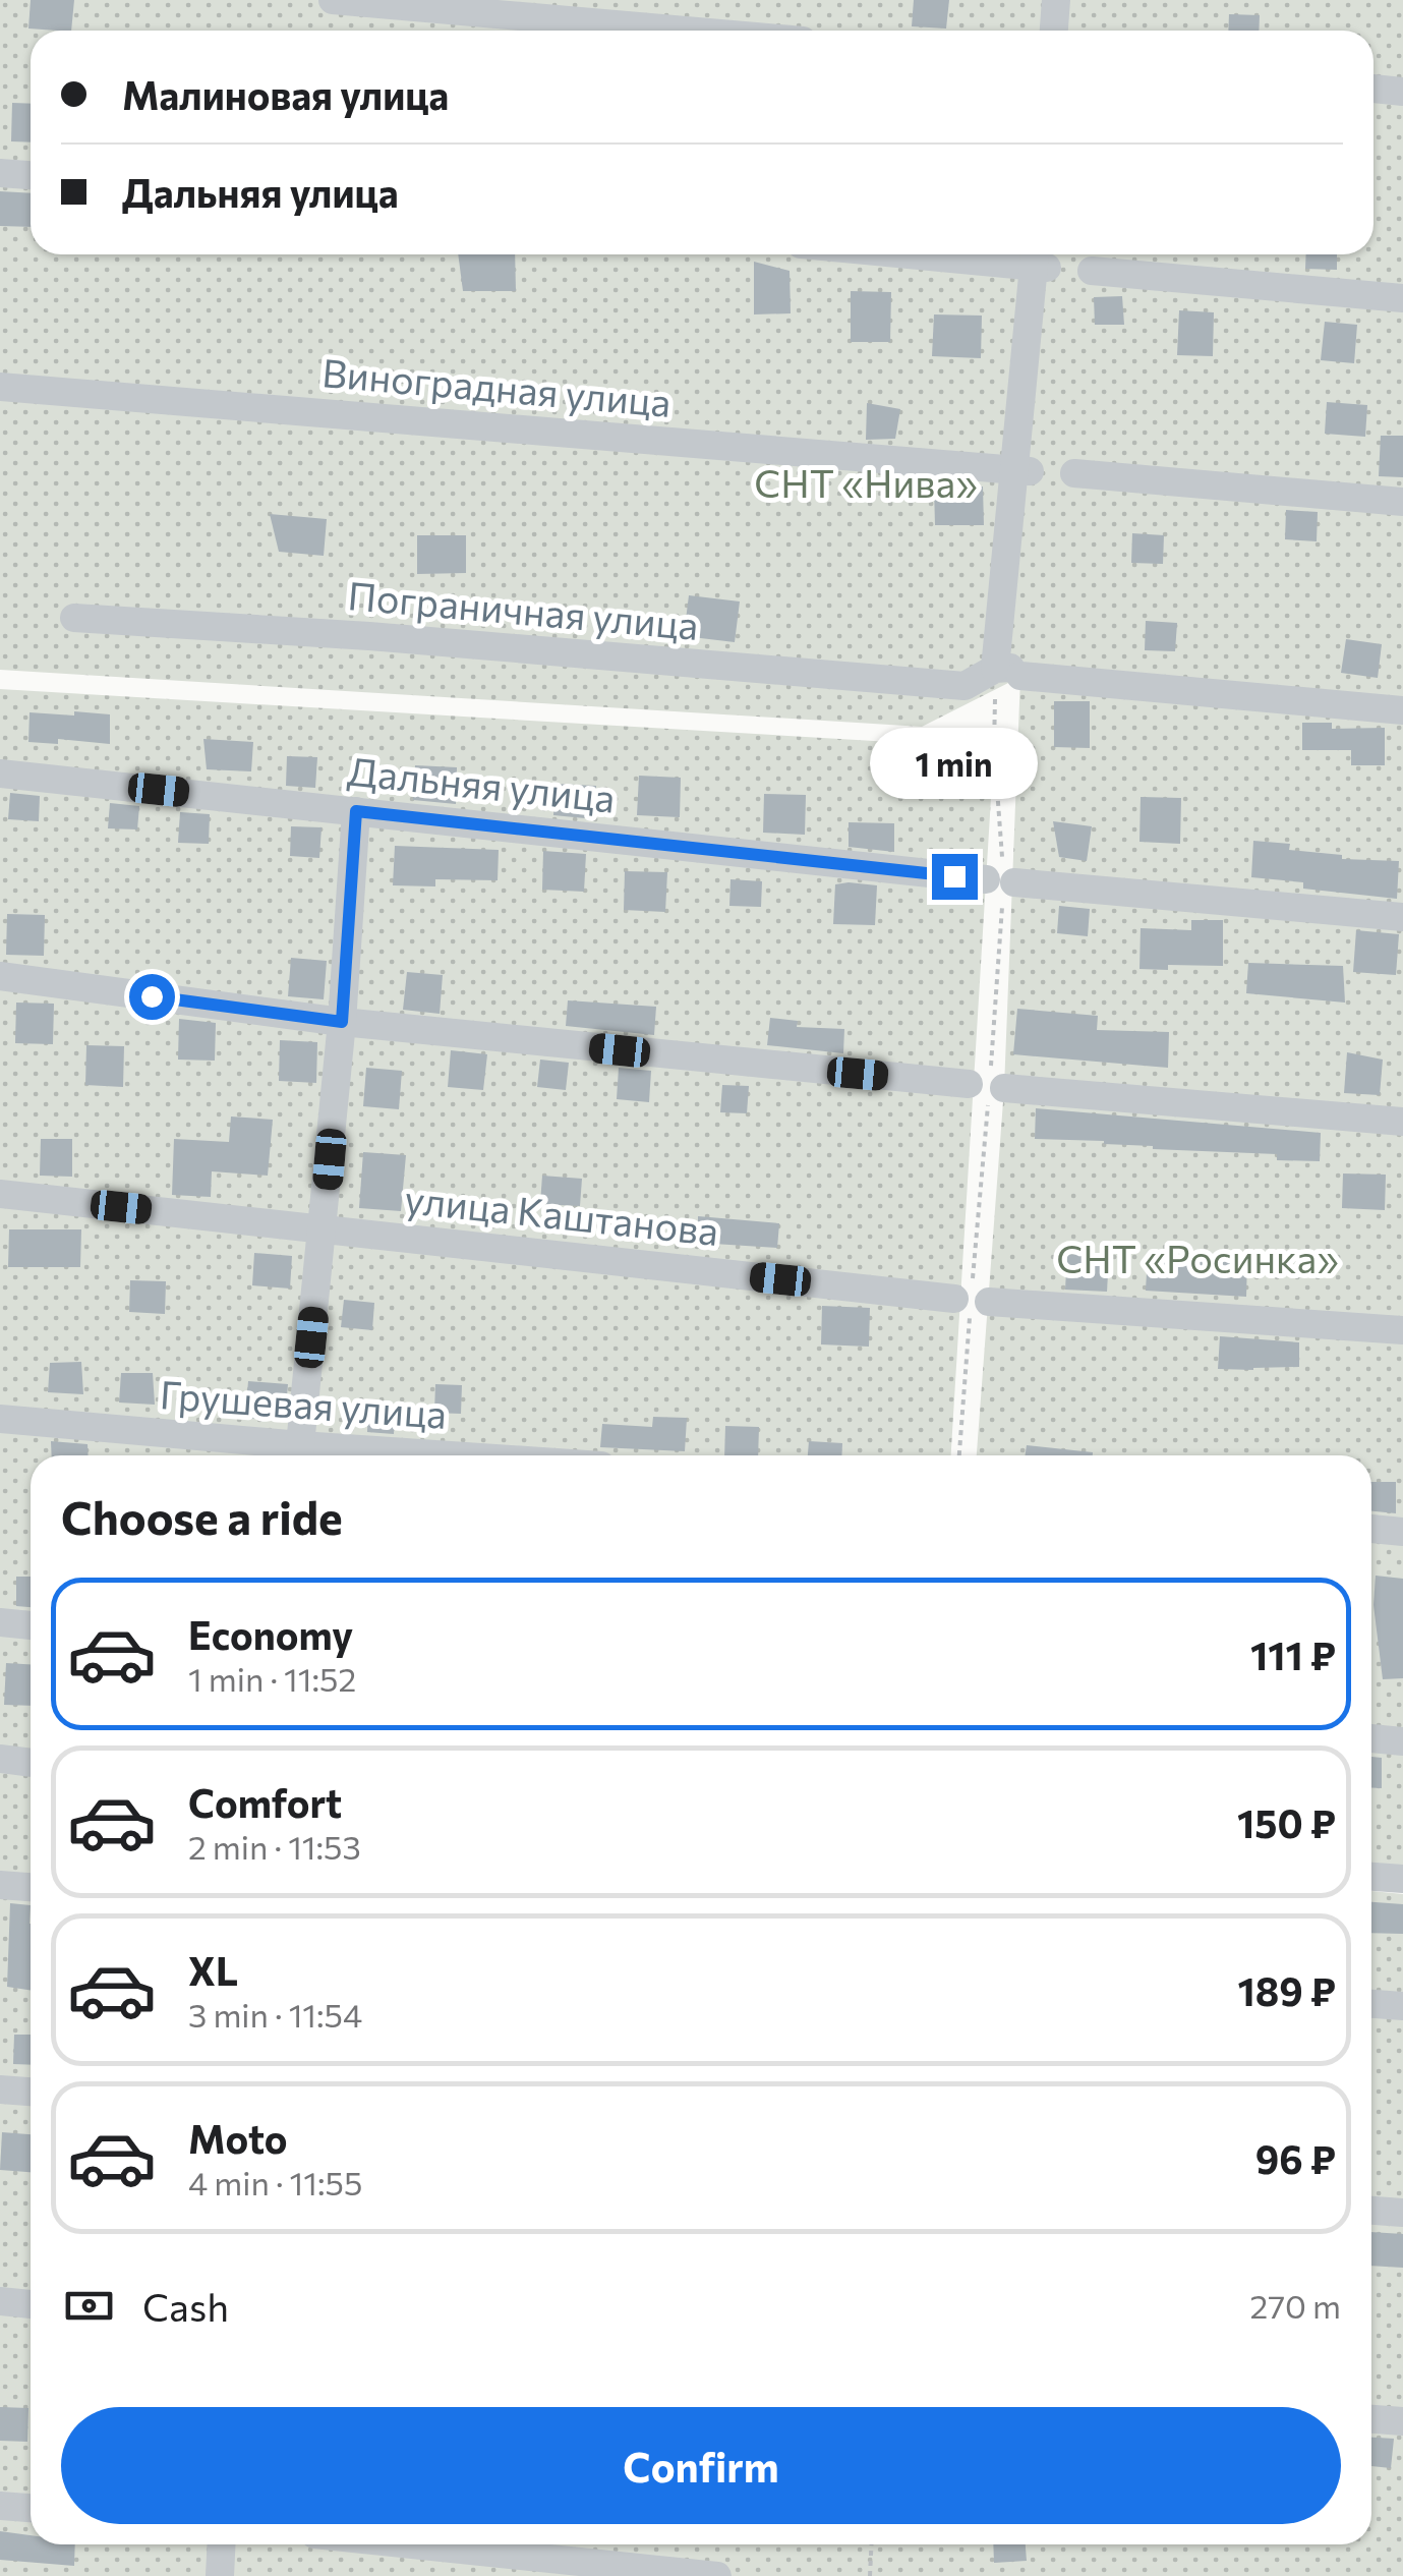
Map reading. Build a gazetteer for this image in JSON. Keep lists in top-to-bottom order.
{
  "streets": {
    "street": [
      "Виноградная улица",
      "Пограничная улица",
      "Дальняя улица",
      "улица Каштанова",
      "Грушевая улица"
    ]
  },
  "parks": ["СНТ «Нива»", "СНТ «Росинка»"],
  "page": {
    "banner": ["Малиновая улица", "Дальняя улица"],
    "bubble": "1 min",
    "heading": "Choose a ride",
    "list": [
      {
        "name": "Economy",
        "note": "1 min · 11:52",
        "value": "111 ₽"
      },
      {
        "name": "Comfort",
        "note": "2 min · 11:53",
        "value": "150 ₽"
      },
      {
        "name": "XL",
        "note": "3 min · 11:54",
        "value": "189 ₽"
      },
      {
        "name": "Moto",
        "note": "4 min · 11:55",
        "value": "96 ₽"
      }
    ],
    "pay": ["Cash", "270 m"],
    "buttons": "Confirm"
  }
}
